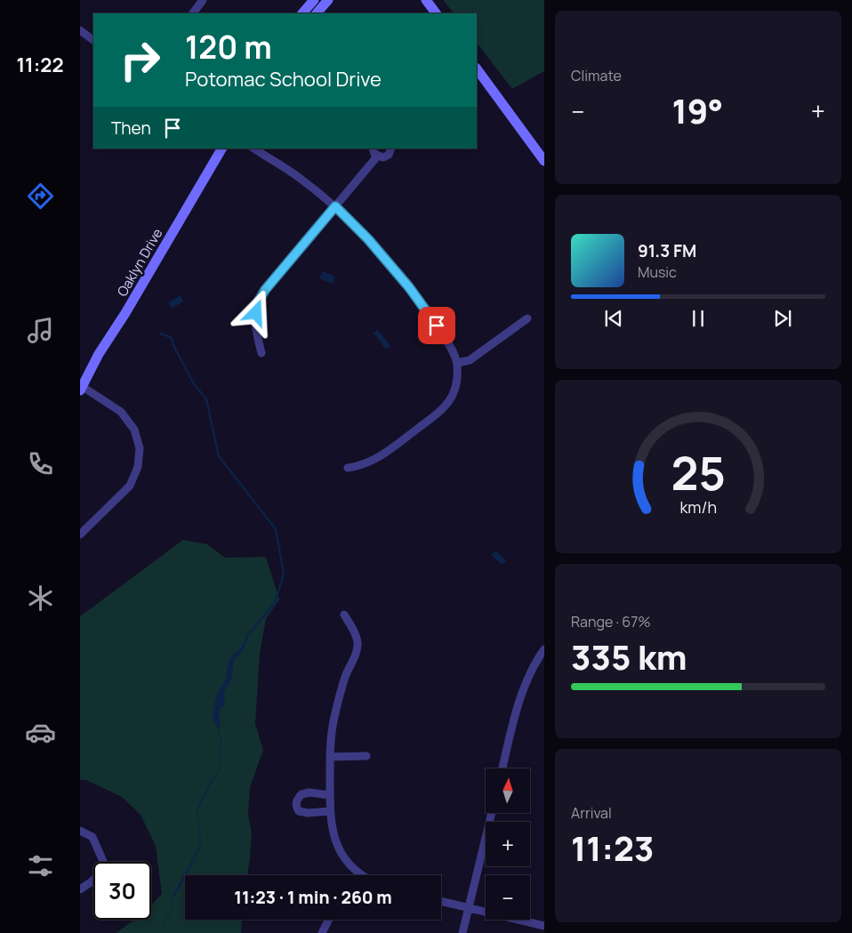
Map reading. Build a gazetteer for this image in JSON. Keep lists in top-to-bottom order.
{
  "streets": {
    "street": ["Oaklyn Drive"]
  },
  "north": "top",
  "page": {
    "tabs": "11:22",
    "tile": [
      "Climate",
      ["Range · 67%", "335 km"],
      ["Arrival", "11:23"]
    ],
    "turn": ["120 m", "Potomac School Drive"],
    "heat": ["−", "19°", "+"],
    "then": "Then",
    "song": ["91.3 FM", "Music"],
    "map_buttons": ["+", "−"],
    "limit": "30",
    "trip": "11:23 · 1 min · 260 m",
    "gauge": ["25", "km/h"]
  }
}
